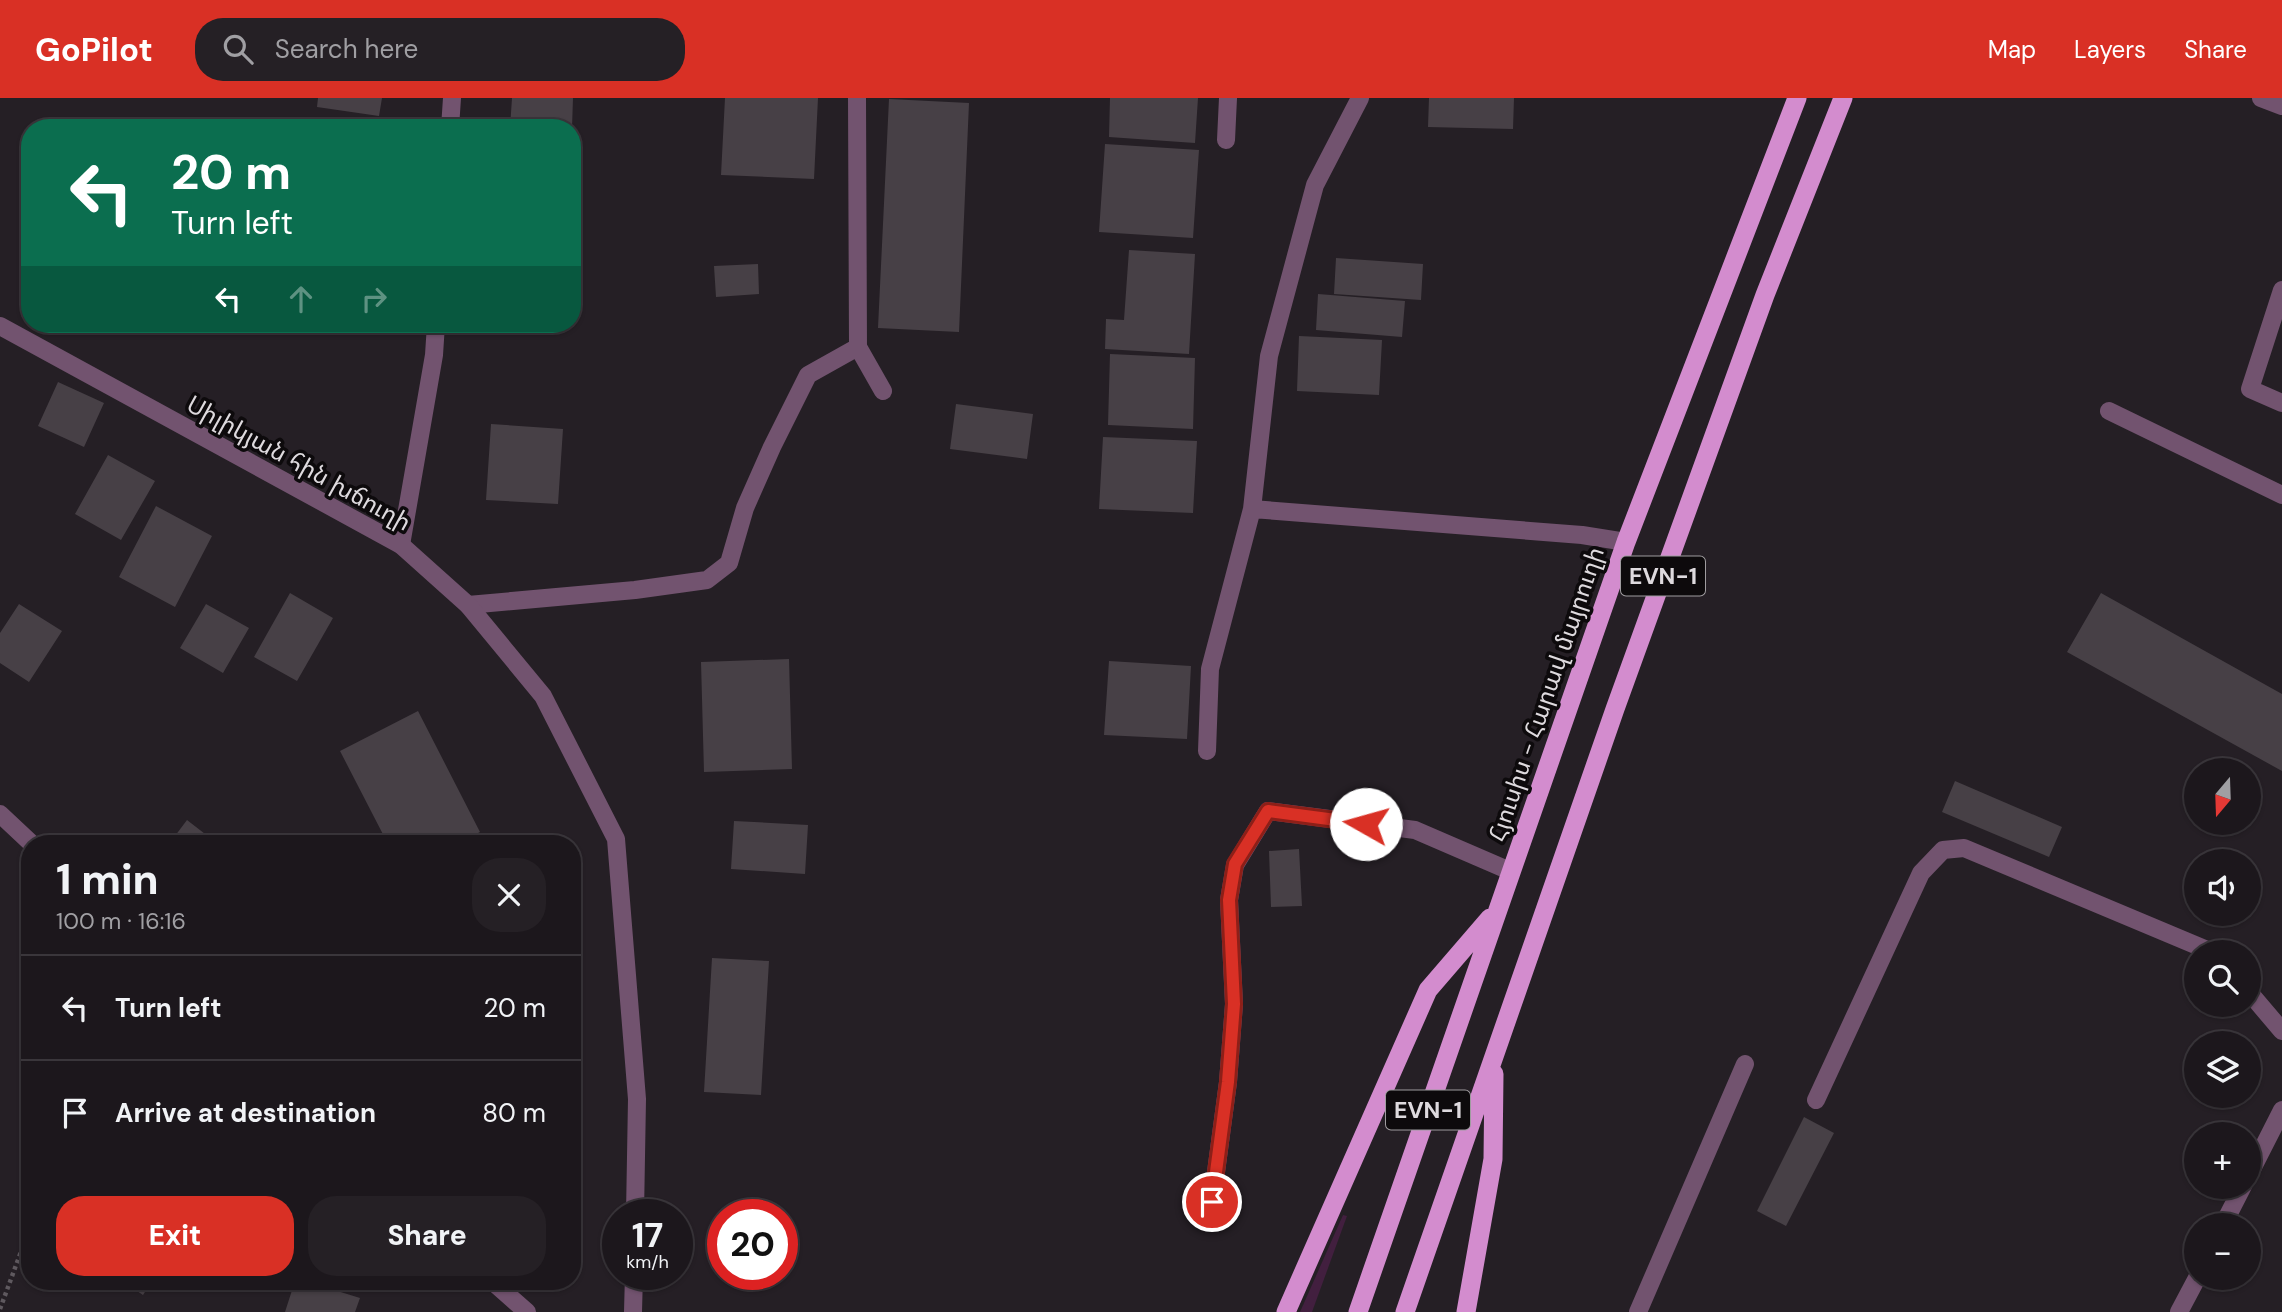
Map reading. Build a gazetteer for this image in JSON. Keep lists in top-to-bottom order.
{
  "streets": {
    "highway": ["EVN-1", "Հյուսիս - Հարավ մայրուղի"],
    "street": ["Սիլիկյան հին խճուղի"]
  },
  "north": "bottom",
  "page": {
    "header": "GoPilot",
    "search": "Search here",
    "nav": ["Map", "Layers", "Share"],
    "turn": ["20 m", "Turn left"],
    "map_buttons": ["+", "−"],
    "heading": ["1 min", "100 m · 16:16"],
    "list": [
      {
        "name": "Turn left",
        "value": "20 m"
      },
      {
        "name": "Arrive at destination",
        "value": "80 m"
      }
    ],
    "buttons": ["Exit", "Share"],
    "speed": "17 km/h",
    "limit": "20"
  }
}
